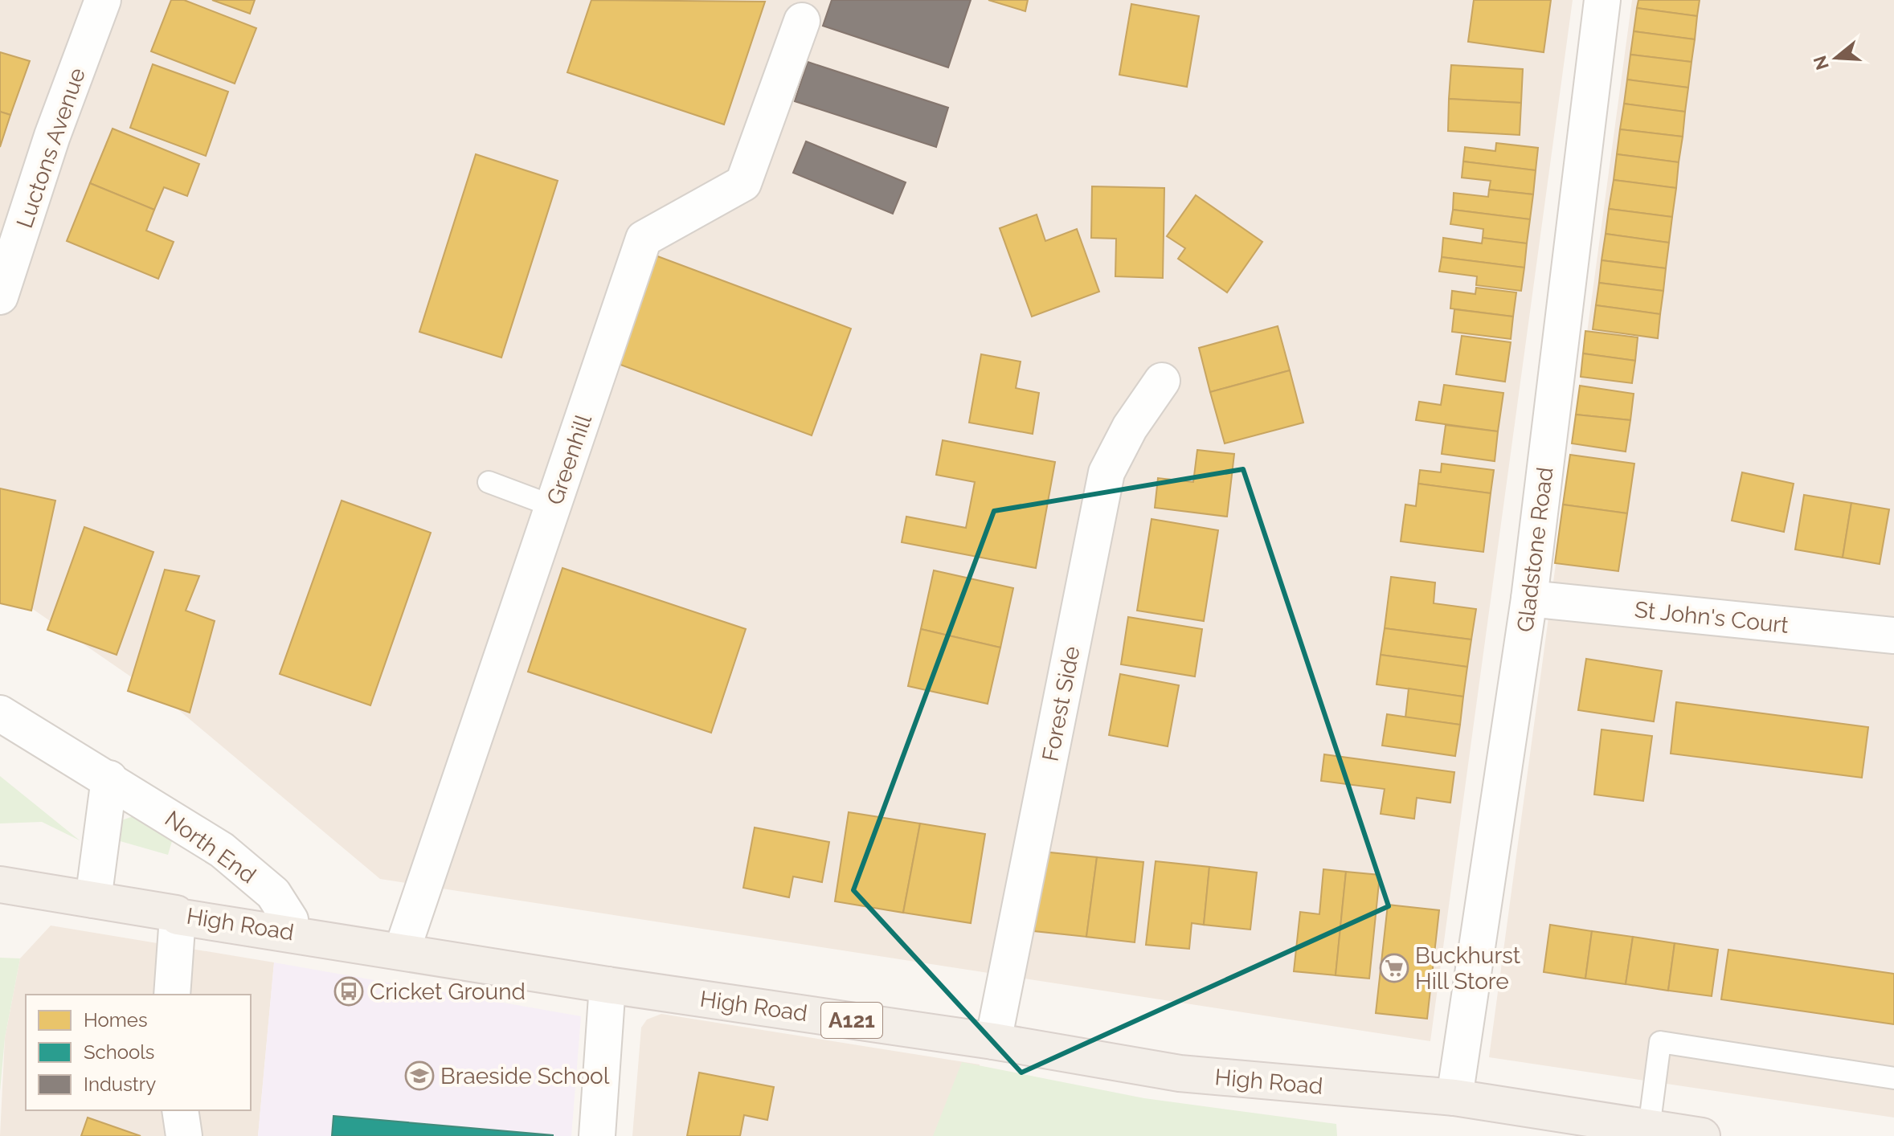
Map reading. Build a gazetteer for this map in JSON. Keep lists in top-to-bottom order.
{
  "streets": {
    "main road": ["High Road", "A121"],
    "street": [
      "Luctons Avenue",
      "Greenhill",
      "Gladstone Road",
      "St John's Court",
      "Forest Side",
      "North End"
    ]
  },
  "crossings": [
    ["Greenhill", "High Road"],
    ["Gladstone Road", "St John's Court"],
    ["Gladstone Road", "High Road"],
    ["Forest Side", "High Road"],
    ["North End", "High Road"]
  ],
  "places": {
    "supermarket": ["Buckhurst Hill Store"],
    "bus stop": ["Cricket Ground"],
    "school or university": ["Braeside School"]
  },
  "legend": ["Homes", "Schools", "Industry"],
  "north": "left"
}
